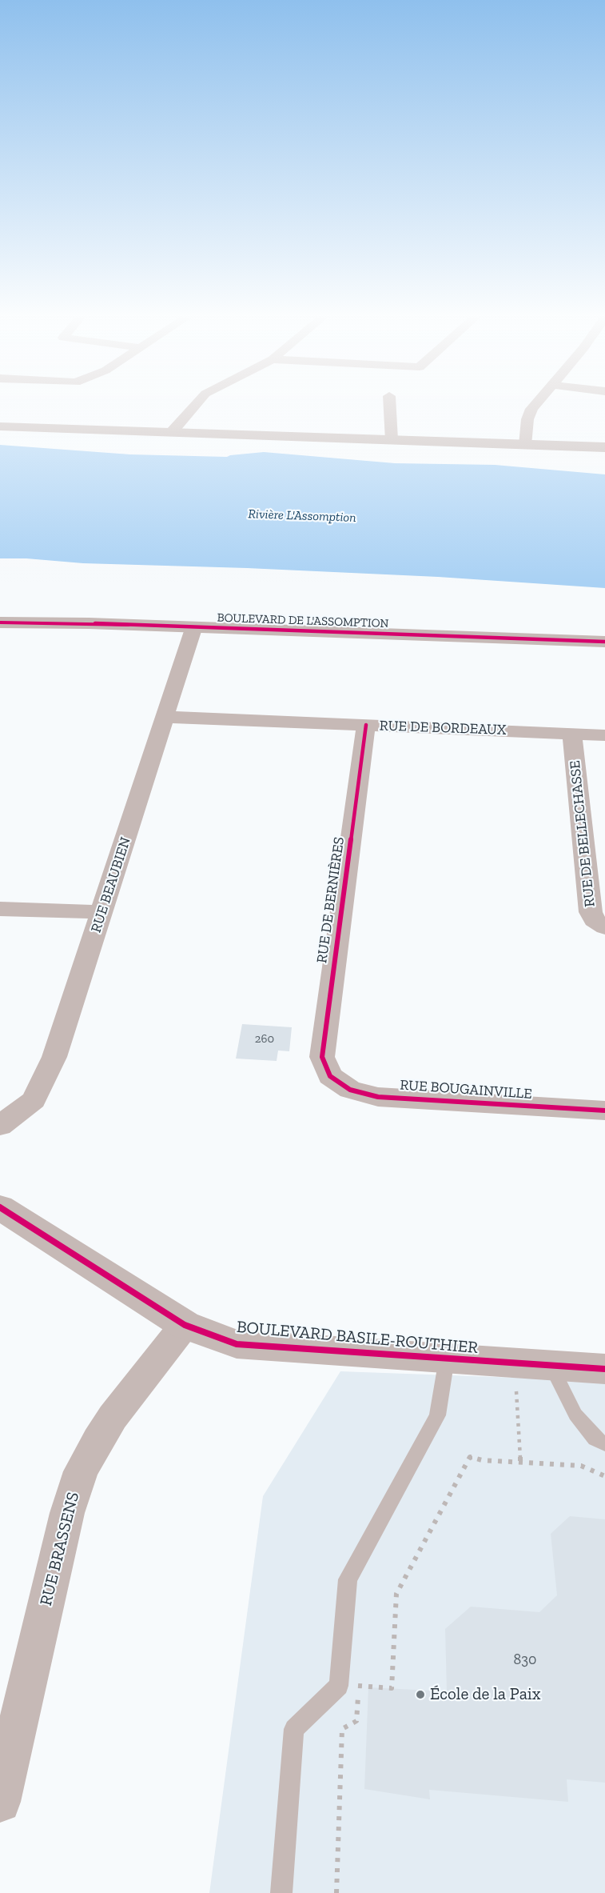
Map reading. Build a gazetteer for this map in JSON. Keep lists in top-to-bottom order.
{
  "streets": {
    "street": [
      "BOULEVARD DE L'ASSOMPTION",
      "RUE DE BORDEAUX",
      "RUE DE BELLECHASSE",
      "RUE BEAUBIEN",
      "RUE DE BERNIÈRES",
      "RUE BOUGAINVILLE",
      "BOULEVARD BASILE-ROUTHIER",
      "RUE BRASSENS"
    ]
  },
  "crossings": [
    ["BOULEVARD DE L'ASSOMPTION", "RUE BEAUBIEN"],
    ["RUE DE BORDEAUX", "RUE DE BELLECHASSE"],
    ["RUE DE BORDEAUX", "RUE BEAUBIEN"],
    ["RUE DE BORDEAUX", "RUE DE BERNIÈRES"],
    ["RUE DE BERNIÈRES", "RUE BOUGAINVILLE"],
    ["BOULEVARD BASILE-ROUTHIER", "RUE BRASSENS"]
  ],
  "water": ["Rivière L'Assomption"],
  "places": ["École de la Paix"],
  "house_numbers": ["260", "830"]
}
